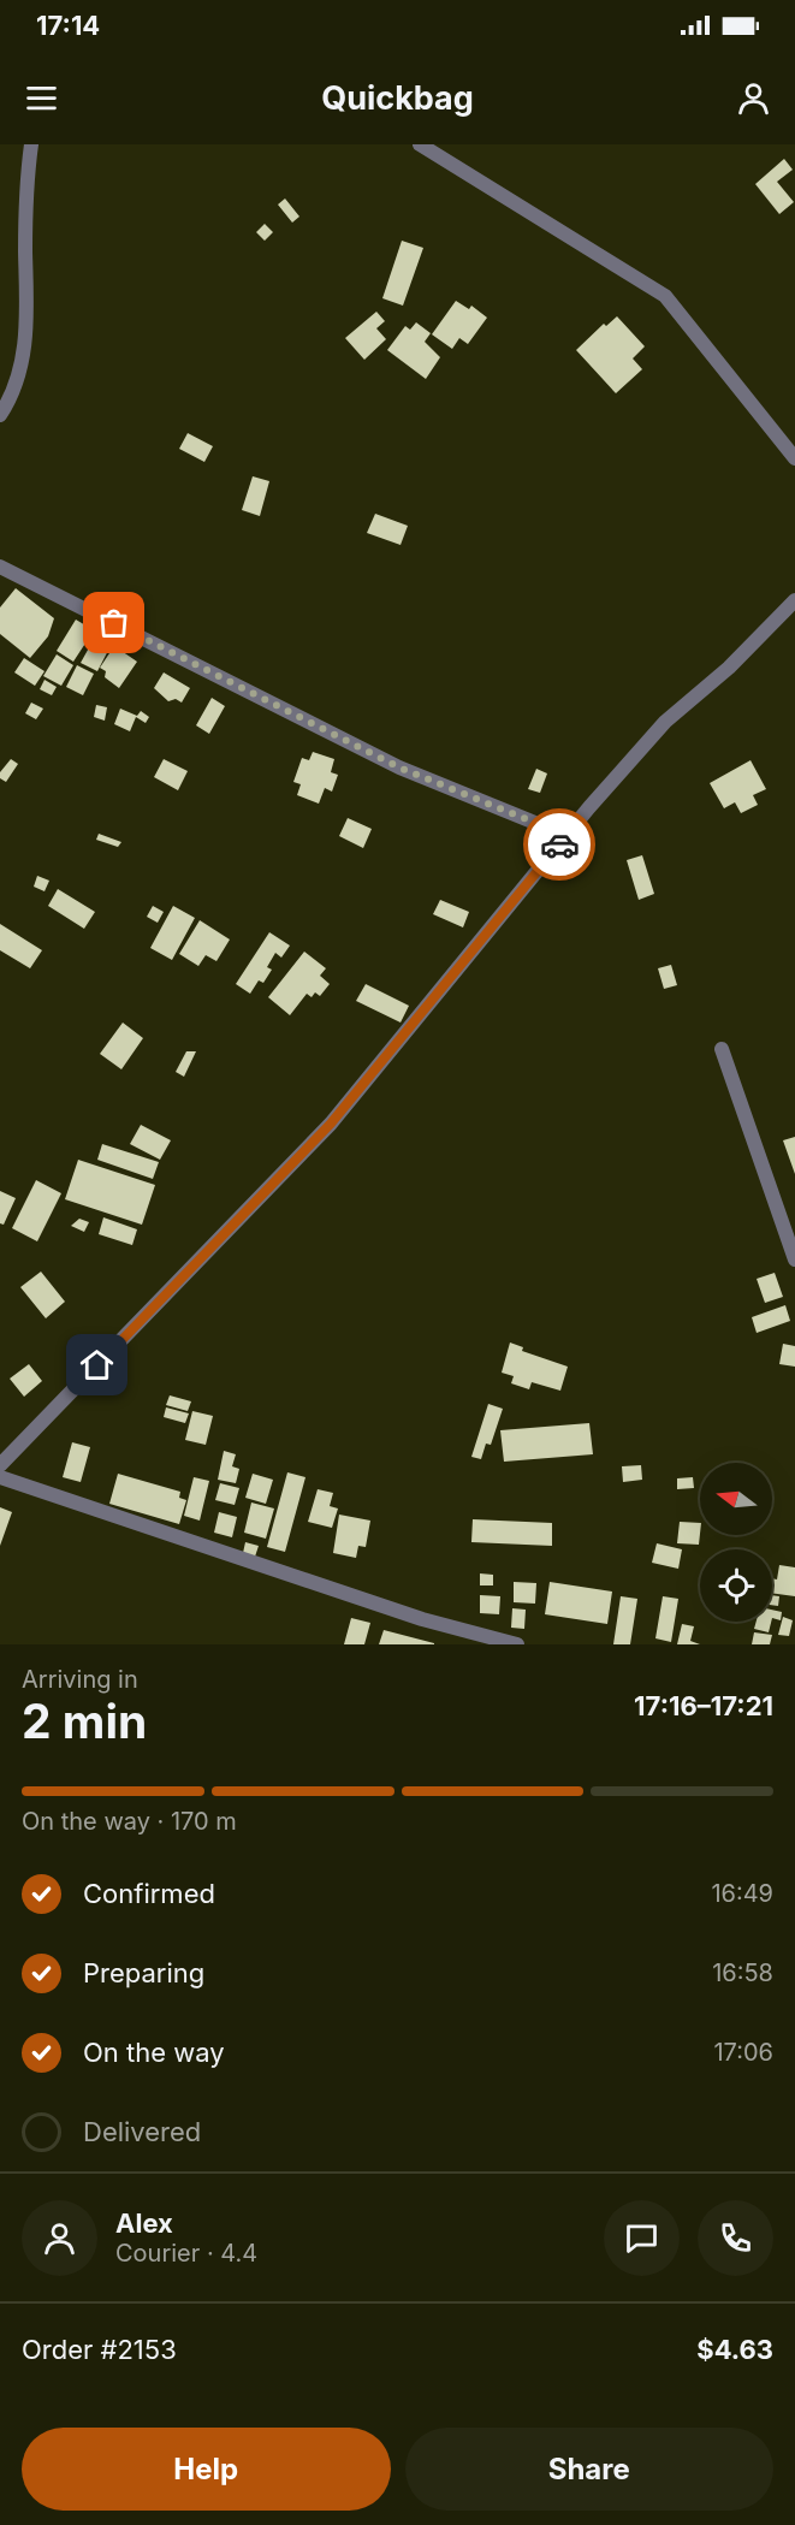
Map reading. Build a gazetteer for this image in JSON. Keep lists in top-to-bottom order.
{
  "north": "left",
  "page": {
    "status": "17:14",
    "header": "Quickbag",
    "heading": ["2 min", "Arriving in", "17:16–17:21"],
    "panel": [
      "Alex",
      "Courier · 4.4",
      "Order #2153",
      "$4.63"
    ],
    "bar": "On the way · 170 m",
    "list": [
      ["Confirmed", "16:49"],
      ["Preparing", "16:58"],
      ["On the way", "17:06"],
      "Delivered"
    ],
    "buttons": ["Help", "Share"]
  }
}
